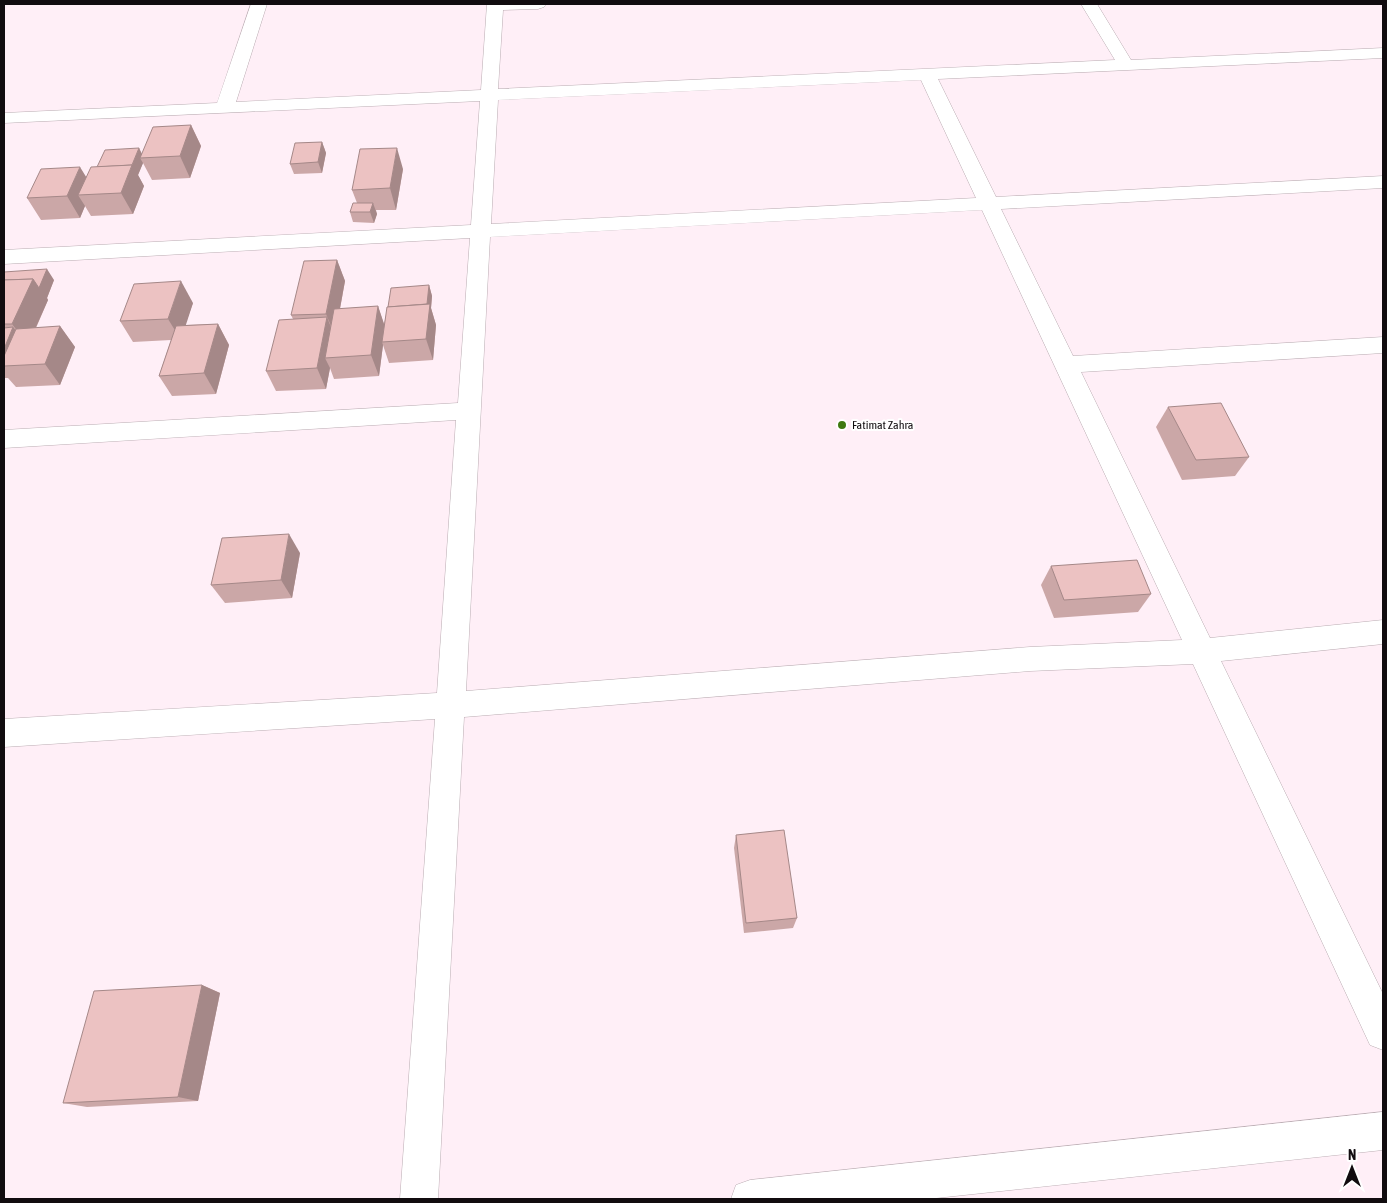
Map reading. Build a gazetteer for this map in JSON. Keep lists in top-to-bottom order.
{
  "places": ["Fatimat Zahra"],
  "north": "top"
}
